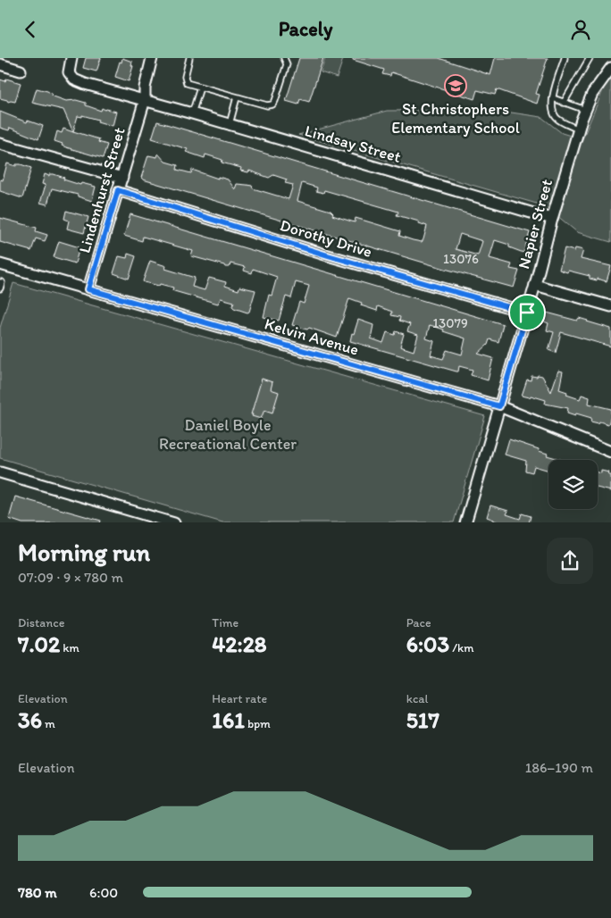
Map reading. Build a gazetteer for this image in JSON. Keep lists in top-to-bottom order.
{
  "streets": {
    "street": [
      "Lindsay Street",
      "Lindenhurst Street",
      "Napier Street",
      "Dorothy Drive",
      "Kelvin Avenue"
    ]
  },
  "crossings": [
    ["Lindsay Street", "Lindenhurst Street"],
    ["Lindsay Street", "Napier Street"],
    ["Lindenhurst Street", "Dorothy Drive"],
    ["Lindenhurst Street", "Kelvin Avenue"],
    ["Napier Street", "Dorothy Drive"],
    ["Napier Street", "Kelvin Avenue"]
  ],
  "parks": ["Daniel Boyle Recreational Center"],
  "places": {
    "school or university": ["St Christophers Elementary School"]
  },
  "house_numbers": ["13076", "13079"],
  "page": {
    "header": "Pacely",
    "heading": ["Morning run", "07:09 · 9 × 780 m"],
    "stats": [
      ["Distance", "7.02 km"],
      ["Time", "42:28"],
      ["Pace", "6:03 /km"],
      ["Elevation", "36 m"],
      ["Heart rate", "161 bpm"],
      ["kcal", "517"]
    ],
    "chart": ["Elevation", "186–190 m"],
    "list": [
      {
        "name": "780 m",
        "note": "6:00"
      }
    ]
  }
}
